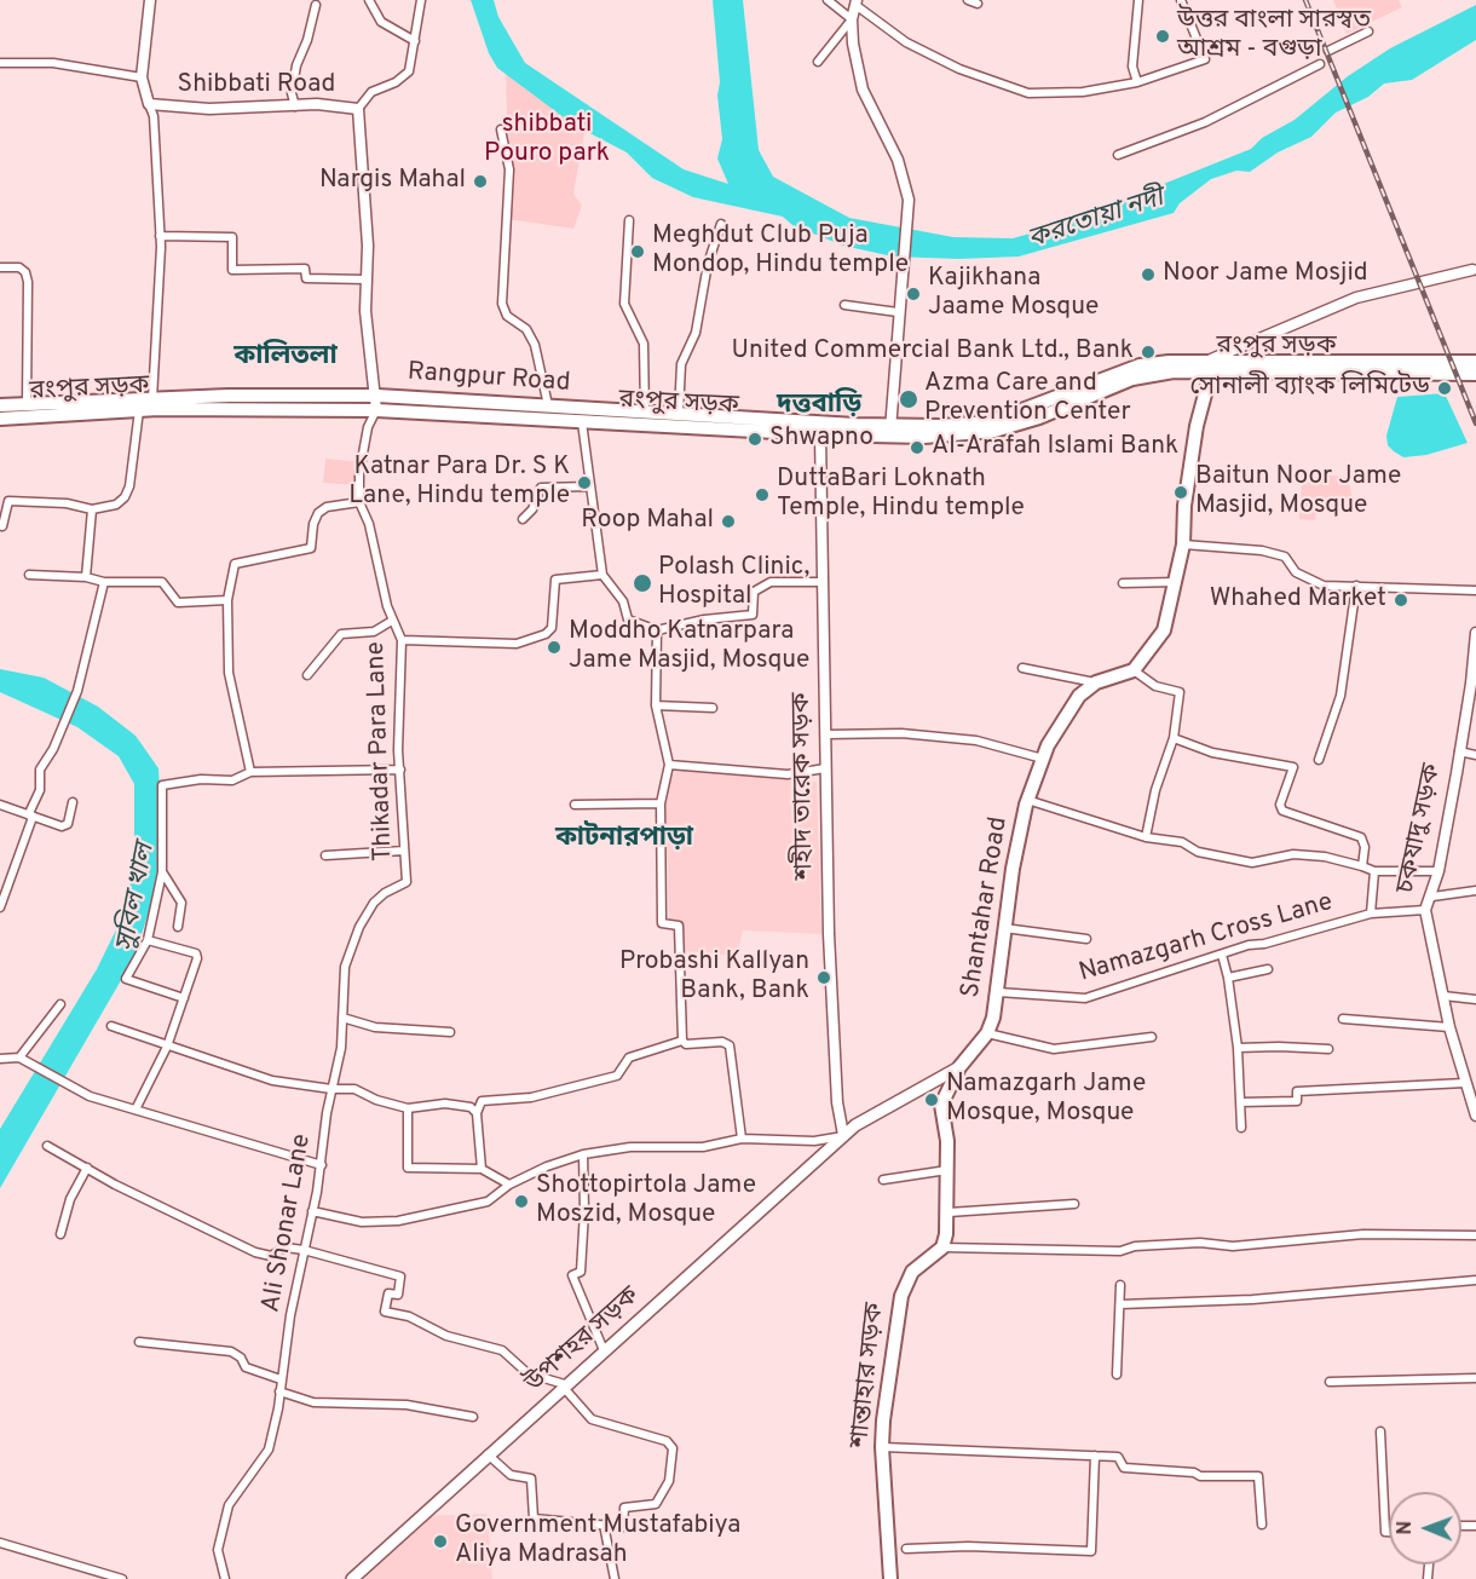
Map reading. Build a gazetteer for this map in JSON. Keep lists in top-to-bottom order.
{
  "streets": {
    "main road": [
      "রংপুর সড়ক",
      "Rangpur Road",
      "Shantahar Road",
      "উপশহর সড়ক",
      "শান্তাহার সড়ক"
    ],
    "street": [
      "Shibbati Road",
      "Thikadar Para Lane",
      "শহীদ তারেক সড়ক",
      "চকযাদু সড়ক",
      "Namazgarh Cross Lane",
      "Ali Shonar Lane"
    ]
  },
  "crossings": [
    ["Shibbati Road", "রংপুর সড়ক"],
    ["Shibbati Road", "Rangpur Road"],
    ["Shibbati Road", "Thikadar Para Lane"],
    ["রংপুর সড়ক", "Rangpur Road"],
    ["রংপুর সড়ক", "Thikadar Para Lane"],
    ["রংপুর সড়ক", "শহীদ তারেক সড়ক"],
    ["Rangpur Road", "শহীদ তারেক সড়ক"],
    ["Thikadar Para Lane", "Ali Shonar Lane"],
    ["শহীদ তারেক সড়ক", "উপশহর সড়ক"],
    ["চকযাদু সড়ক", "Namazgarh Cross Lane"],
    ["Shantahar Road", "Namazgarh Cross Lane"],
    ["Shantahar Road", "উপশহর সড়ক"]
  ],
  "districts": ["কালিতলা", "দত্তবাড়ি", "কাটনারপাড়া"],
  "water": ["করতোয়া নদী", "সুবিল খাল"],
  "parks": ["shibbati Pouro park"],
  "places": [
    "উত্তর বাংলা সারস্বত আশ্রম - বগুড়া",
    "Nargis Mahal",
    "Meghdut Club Puja Mondop, Hindu temple",
    "Noor Jame Mosjid",
    "Kajikhana Jaame Mosque",
    "United Commercial Bank Ltd., Bank",
    "সোনালী ব্যাংক লিমিটেড",
    "Azma Care and Prevention Center",
    "Shwapno",
    "Al-Arafah Islami Bank",
    "Katnar Para Dr. S K Lane, Hindu temple",
    "Baitun Noor Jame Masjid, Mosque",
    "DuttaBari Loknath Temple, Hindu temple",
    "Roop Mahal",
    "Polash Clinic, Hospital",
    "Whahed Market",
    "Moddho Katnarpara Jame Masjid, Mosque",
    "Probashi Kallyan Bank, Bank",
    "Namazgarh Jame Mosque, Mosque",
    "Shottopirtola Jame Moszid, Mosque",
    "Government Mustafabiya Aliya Madrasah"
  ],
  "north": "left"
}
